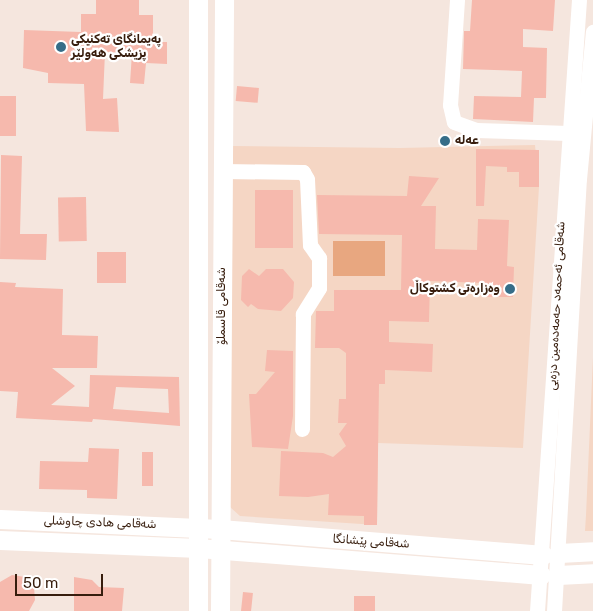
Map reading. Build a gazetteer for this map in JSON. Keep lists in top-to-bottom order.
{
  "streets": {
    "main road": ["شەقامی قاسملۆ", "شەقامی هادی چاوشلی", "شەقامی پێشانگا"],
    "street": ["شەقامی ئەحمەد حەمەدەمین دزەیی"]
  },
  "crossings": [
    ["شەقامی قاسملۆ", "شەقامی هادی چاوشلی"],
    ["شەقامی قاسملۆ", "شەقامی پێشانگا"],
    ["شەقامی ئەحمەد حەمەدەمین دزەیی", "شەقامی پێشانگا"],
    ["شەقامی هادی چاوشلی", "شەقامی پێشانگا"]
  ],
  "places": ["پەیمانگای تەکنیکی پزیشکی هەولێر", "عەلە", "وەزارەتی کشتوکاڵ"],
  "scale_bar": "50 m"
}
